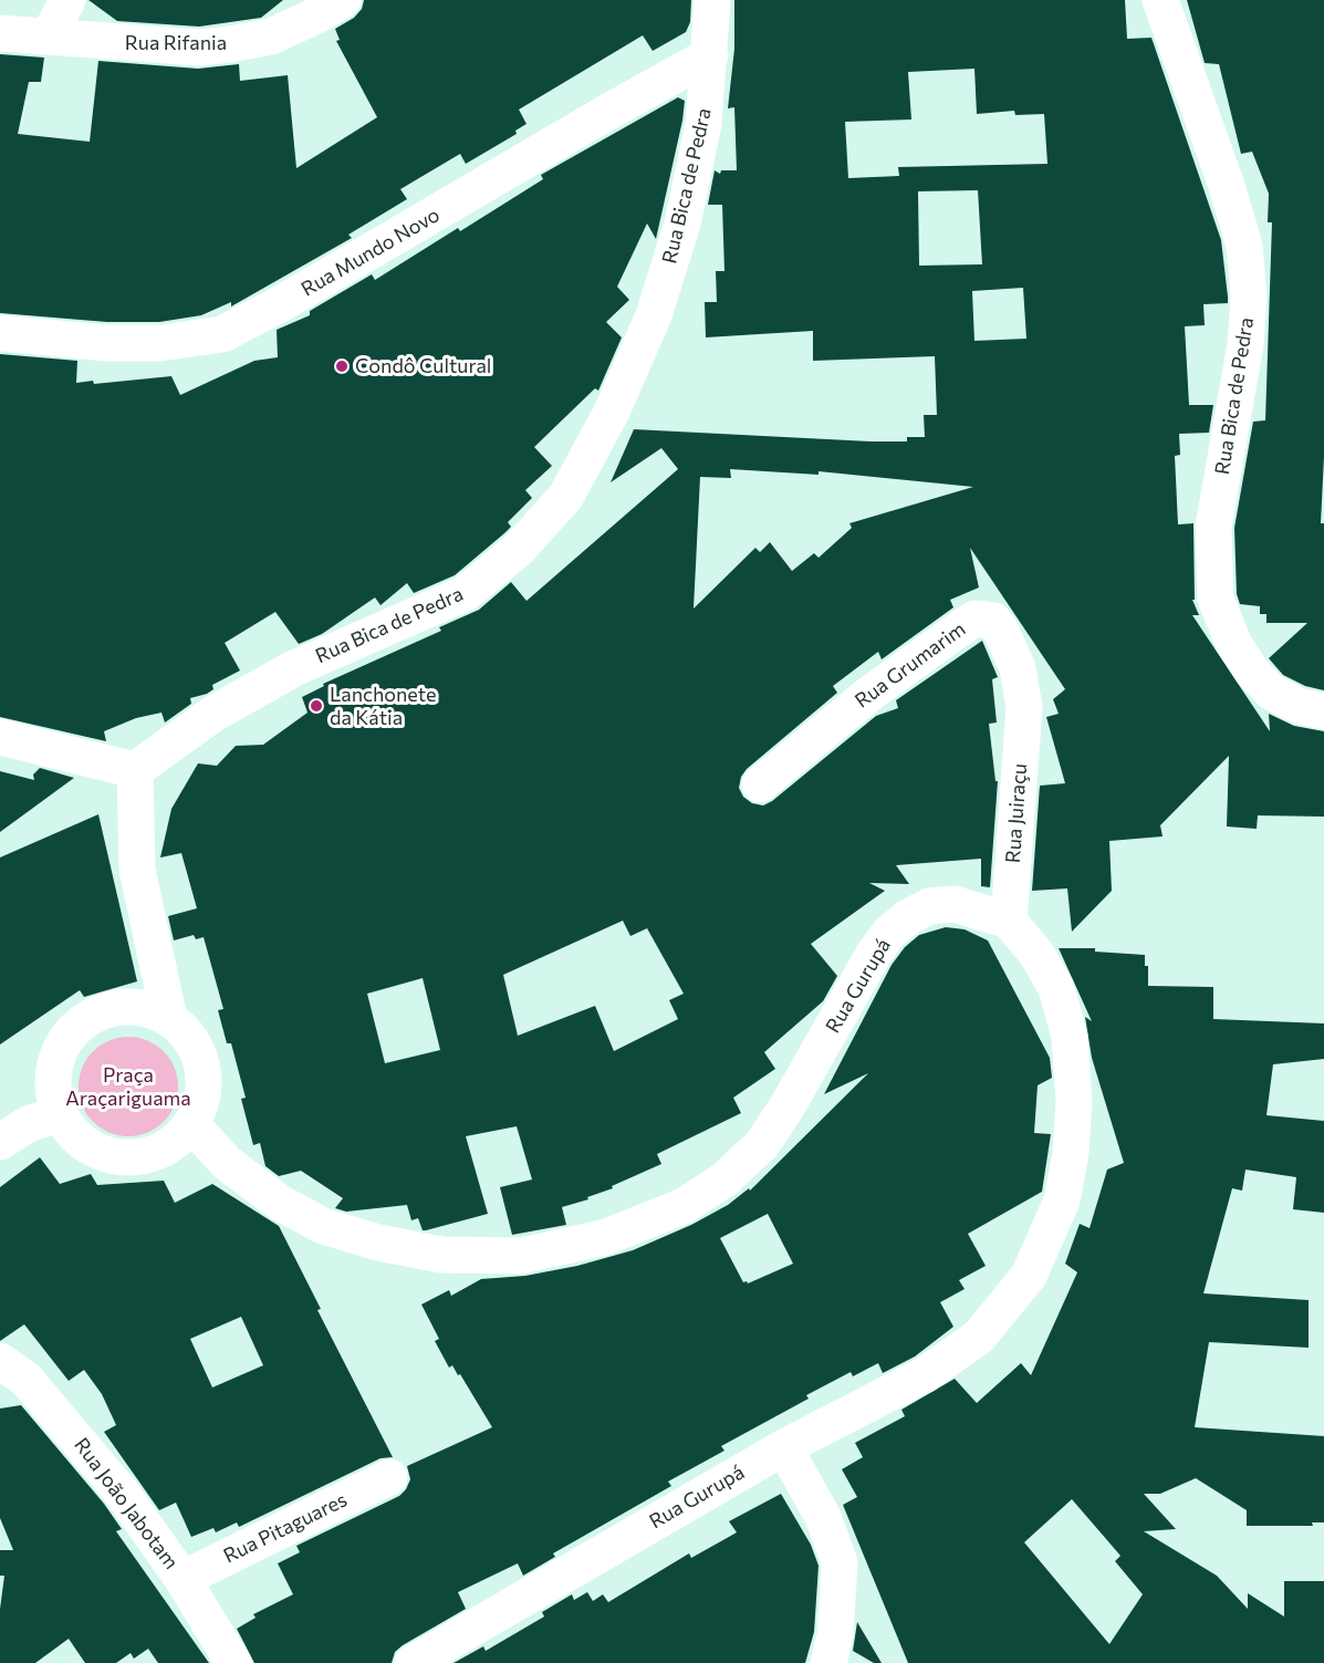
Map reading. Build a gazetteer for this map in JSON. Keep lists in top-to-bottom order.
{
  "streets": {
    "street": [
      "Rua Rifania",
      "Rua Bica de Pedra",
      "Rua Mundo Novo",
      "Rua Grumarim",
      "Rua Juiraçu",
      "Rua Gurupá",
      "Rua João Jabotam",
      "Rua Pitaguares"
    ]
  },
  "crossings": [
    ["Rua Bica de Pedra", "Rua Mundo Novo"],
    ["Rua Grumarim", "Rua Juiraçu"],
    ["Rua Juiraçu", "Rua Gurupá"],
    ["Rua João Jabotam", "Rua Pitaguares"]
  ],
  "parks": ["Praça Araçariguama"],
  "places": ["Condô Cultural", "Lanchonete da Kátia"]
}
